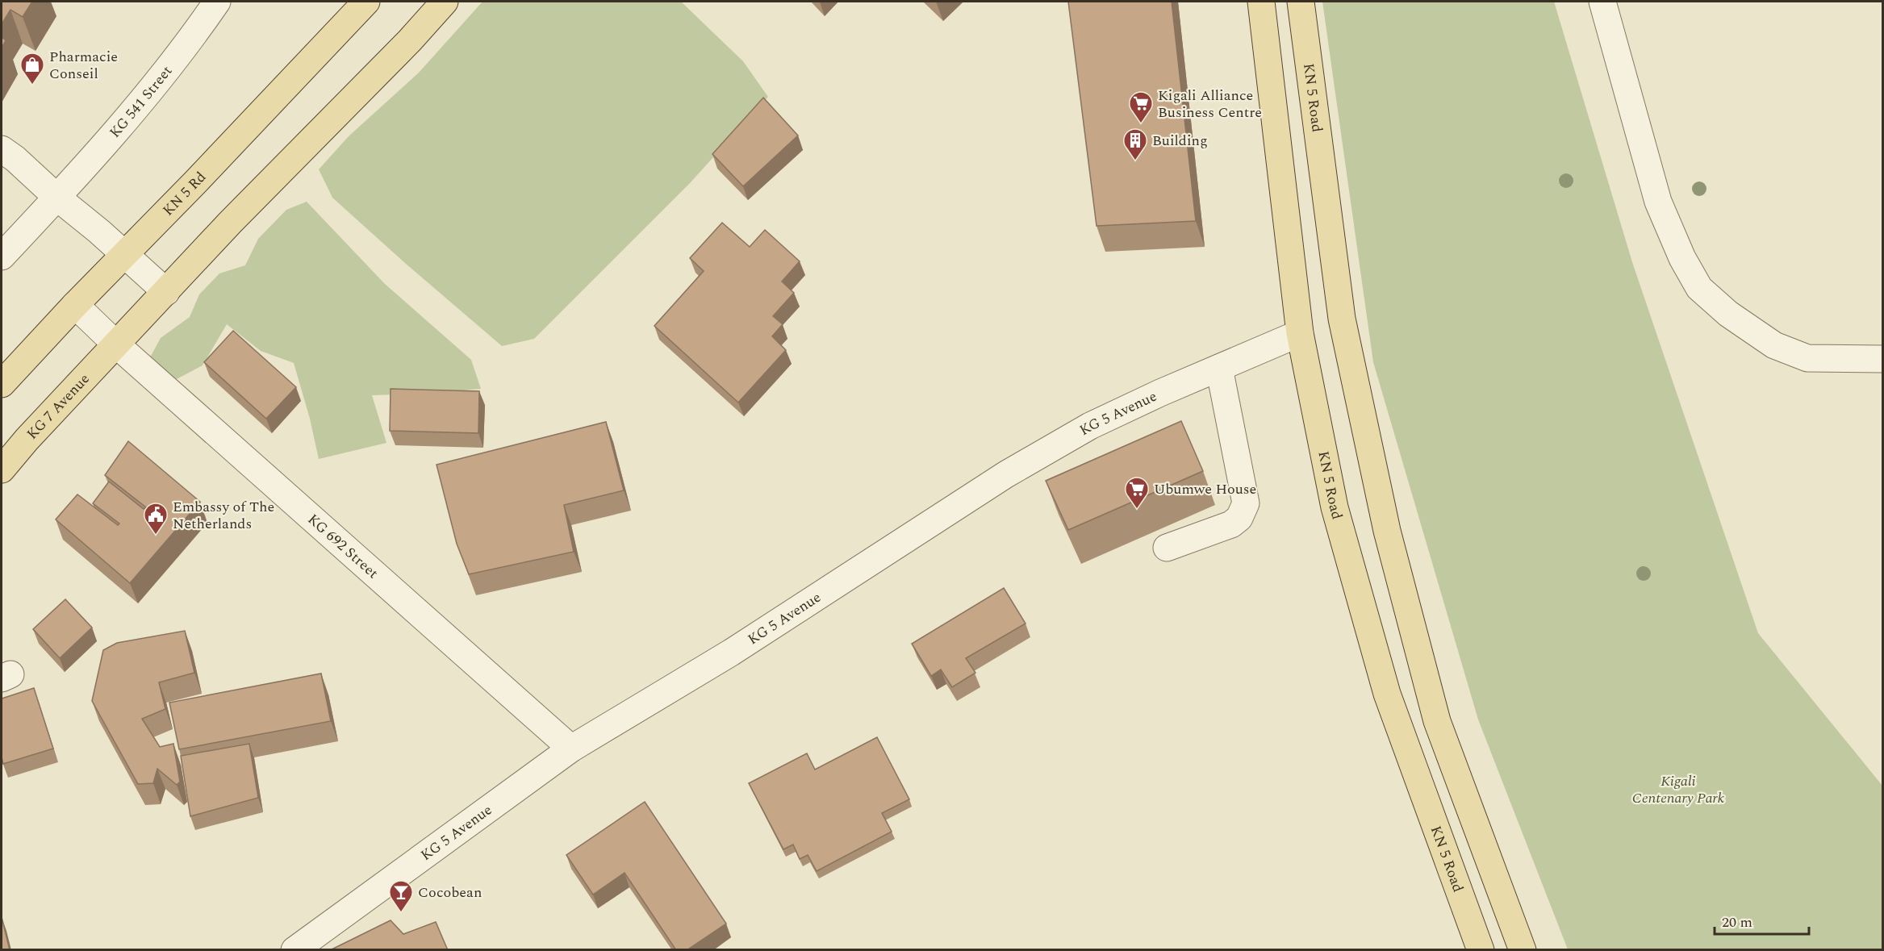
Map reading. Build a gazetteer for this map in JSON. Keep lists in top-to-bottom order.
{
  "streets": {
    "main road": ["KN 5 Road", "KN 5 Rd", "KG 7 Avenue"],
    "street": ["KG 541 Street", "KG 5 Avenue", "KG 692 Street"]
  },
  "crossings": [
    ["KN 5 Road", "KG 5 Avenue"],
    ["KN 5 Rd", "KG 692 Street"],
    ["KG 7 Avenue", "KG 692 Street"],
    ["KG 5 Avenue", "KG 692 Street"]
  ],
  "parks": ["Kigali Centenary Park"],
  "places": {
    "shop": ["Pharmacie Conseil"],
    "supermarket": ["Kigali Alliance Business Centre", "Ubumwe House"],
    "building": ["Building"],
    "public building": ["Embassy of The Netherlands"],
    "bar": ["Cocobean"]
  },
  "scale_bar": "20 m"
}
